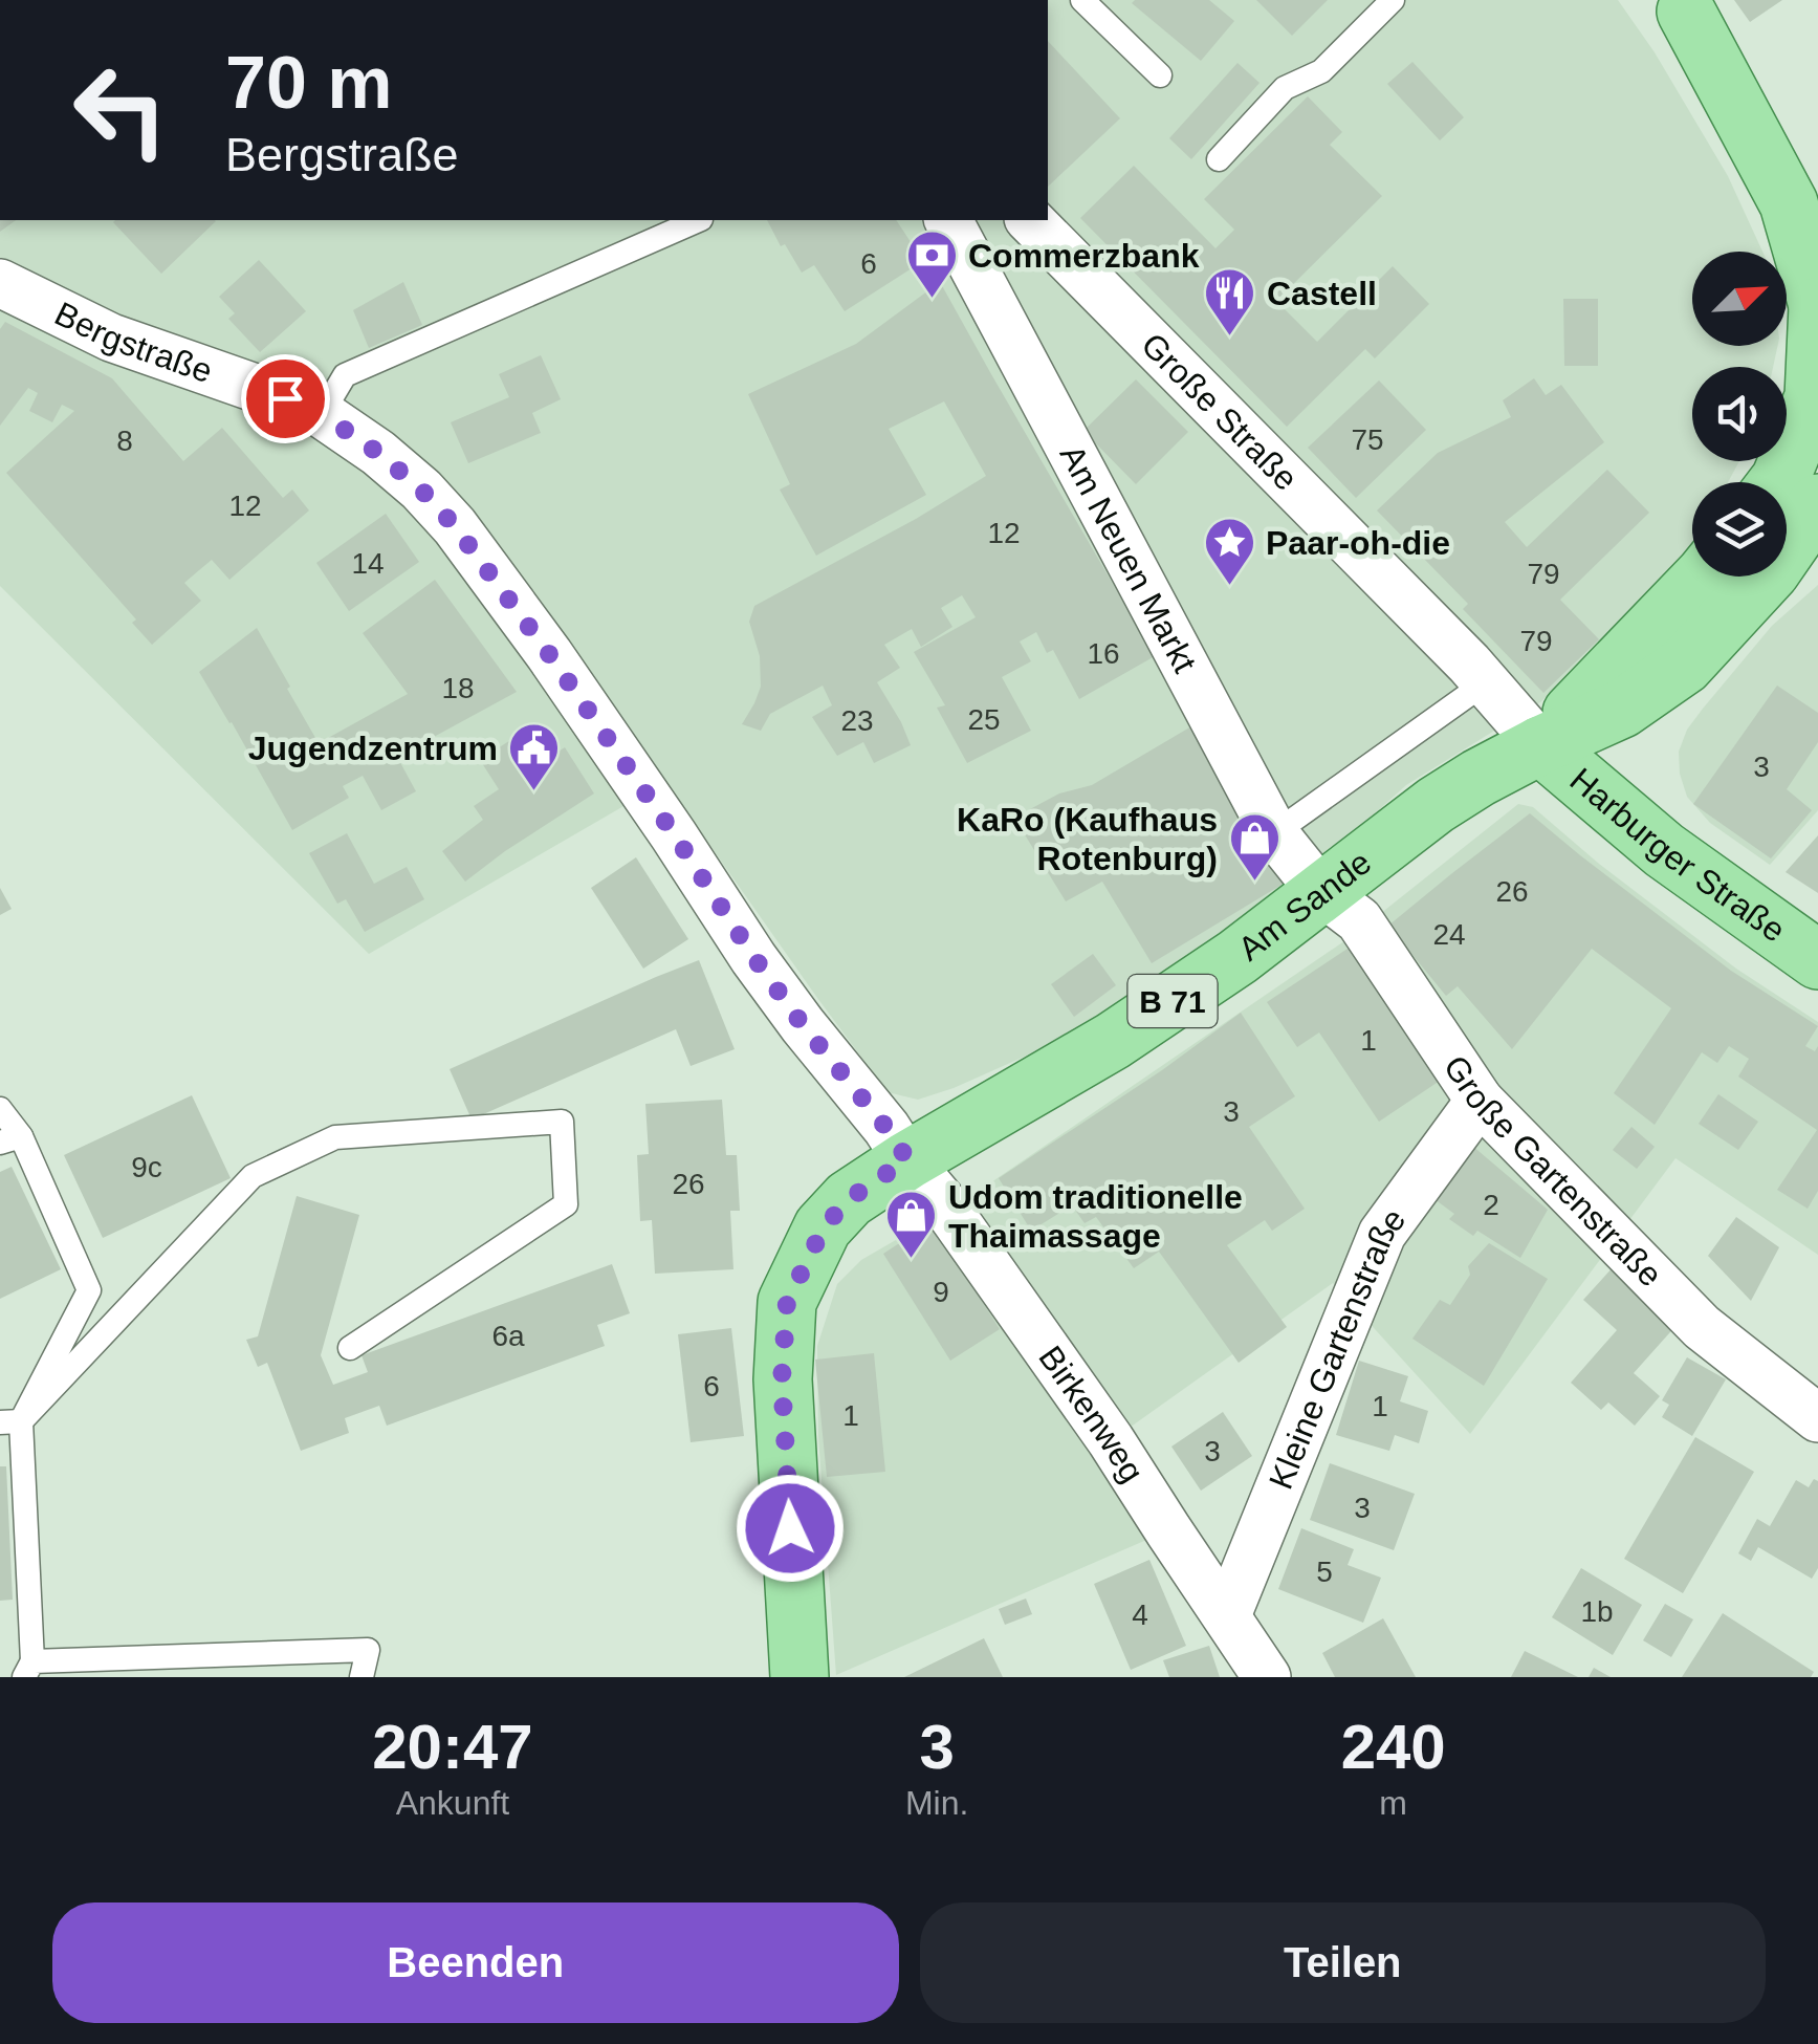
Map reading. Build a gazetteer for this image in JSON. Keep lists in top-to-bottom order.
{
  "streets": {
    "main road": ["Harburger Straße", "Am Sande", "B 71"],
    "street": [
      "Bergstraße",
      "Große Straße",
      "Am Neuen Markt",
      "Große Gartenstraße",
      "Kleine Gartenstraße",
      "Birkenweg"
    ]
  },
  "crossings": [
    ["Bergstraße", "Am Sande"],
    ["Bergstraße", "B 71"],
    ["Bergstraße", "Birkenweg"],
    ["Große Straße", "Harburger Straße"],
    ["Große Straße", "Am Sande"],
    ["Am Neuen Markt", "Am Sande"],
    ["Am Neuen Markt", "Große Gartenstraße"],
    ["Harburger Straße", "Am Sande"],
    ["Am Sande", "B 71"],
    ["Am Sande", "Große Gartenstraße"],
    ["Am Sande", "Birkenweg"],
    ["B 71", "Birkenweg"],
    ["Große Gartenstraße", "Kleine Gartenstraße"],
    ["Kleine Gartenstraße", "Birkenweg"]
  ],
  "places": {
    "bank": ["Commerzbank"],
    "restaurant": ["Castell"],
    "place": ["Paar-oh-die"],
    "public building": ["Jugendzentrum"],
    "shop": ["KaRo (Kaufhaus Rotenburg)", "Udom traditionelle Thaimassage"]
  },
  "house_numbers": [
    "6",
    "75",
    "8",
    "12",
    "12",
    "14",
    "79",
    "79",
    "16",
    "18",
    "25",
    "23",
    "3",
    "26",
    "24",
    "1",
    "3",
    "9c",
    "26",
    "2",
    "9",
    "6a",
    "6",
    "1",
    "1",
    "3",
    "3",
    "5",
    "1b",
    "4"
  ],
  "north": "top right",
  "page": {
    "turn": ["70 m", "Bergstraße"],
    "eta": [
      "20:47",
      "Ankunft",
      "3",
      "Min.",
      "240",
      "m"
    ],
    "buttons": ["Beenden", "Teilen"]
  }
}
